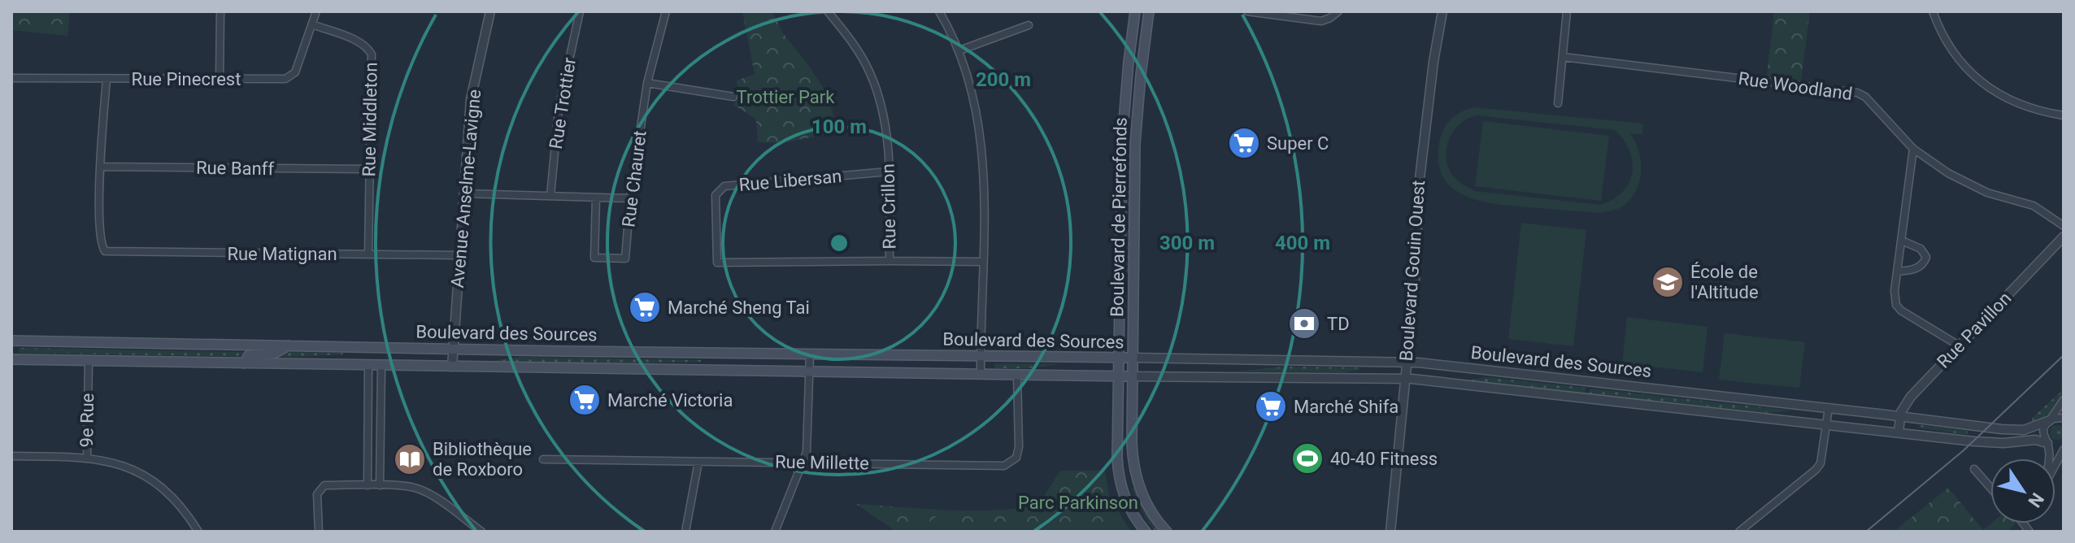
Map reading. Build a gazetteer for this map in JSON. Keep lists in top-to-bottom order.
{
  "streets": {
    "main road": ["Boulevard de Pierrefonds", "Boulevard des Sources"],
    "street": [
      "Rue Pinecrest",
      "Rue Woodland",
      "Rue Trottier",
      "Rue Middleton",
      "Rue Banff",
      "Rue Chauret",
      "Rue Libersan",
      "Avenue Anselme-Lavigne",
      "Rue Crillon",
      "Rue Matignan",
      "Boulevard Gouin Ouest",
      "Rue Pavillon",
      "9e Rue",
      "Rue Millette"
    ]
  },
  "crossings": [
    ["Rue Pinecrest", "Rue Middleton"],
    ["Rue Middleton", "Rue Banff"],
    ["Rue Middleton", "Rue Matignan"],
    ["Rue Banff", "Rue Matignan"],
    ["Rue Libersan", "Rue Crillon"],
    ["Avenue Anselme-Lavigne", "Rue Matignan"],
    ["Avenue Anselme-Lavigne", "Boulevard des Sources"],
    ["Boulevard de Pierrefonds", "Boulevard des Sources"],
    ["Boulevard Gouin Ouest", "Boulevard des Sources"],
    ["Rue Pavillon", "Boulevard des Sources"],
    ["Boulevard des Sources", "9e Rue"],
    ["Boulevard des Sources", "Rue Millette"]
  ],
  "parks": ["Trottier Park", "Parc Parkinson"],
  "places": {
    "supermarket": [
      "Super C",
      "Marché Sheng Tai",
      "Marché Victoria",
      "Marché Shifa"
    ],
    "school or university": ["École de l'Altitude"],
    "bank": ["TD"],
    "sports": ["40-40 Fitness"],
    "library": ["Bibliothèque de Roxboro"]
  },
  "north": "bottom right",
  "rings": [
    "200 m",
    "100 m",
    "300 m",
    "400 m"
  ]
}
